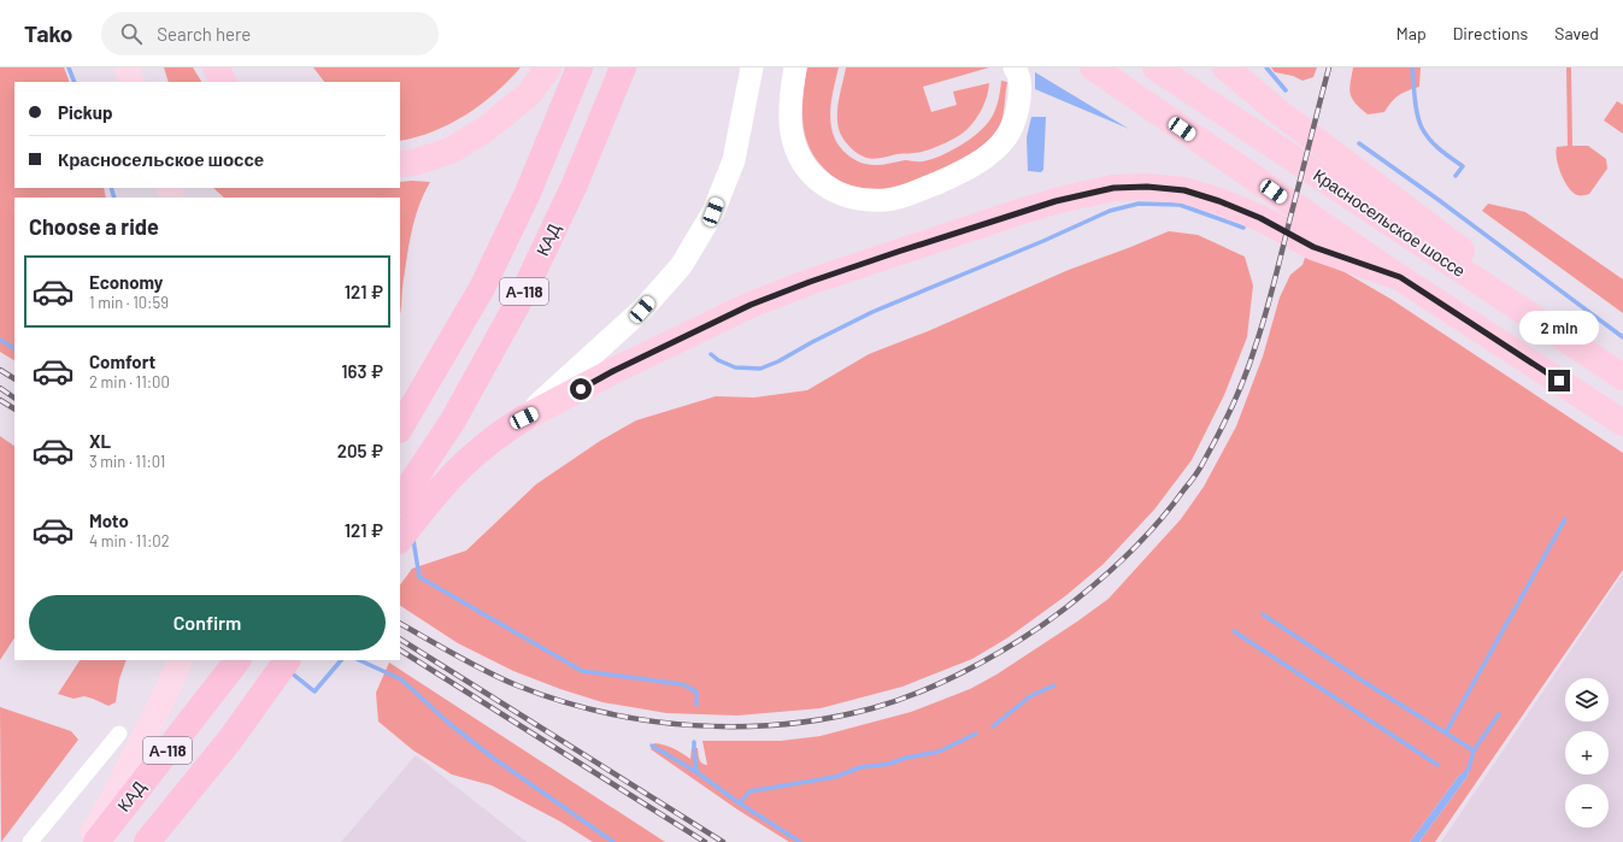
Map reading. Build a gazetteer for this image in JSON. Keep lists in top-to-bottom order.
{
  "streets": {
    "highway": ["Красносельское шоссе", "КАД", "А-118"]
  },
  "page": {
    "header": "Tako",
    "search": "Search here",
    "nav": ["Map", "Directions", "Saved"],
    "banner": ["Pickup", "Красносельское шоссе"],
    "heading": "Choose a ride",
    "list": [
      {
        "name": "Economy",
        "note": "1 min · 10:59",
        "value": "121 ₽"
      },
      {
        "name": "Comfort",
        "note": "2 min · 11:00",
        "value": "163 ₽"
      },
      {
        "name": "XL",
        "note": "3 min · 11:01",
        "value": "205 ₽"
      },
      {
        "name": "Moto",
        "note": "4 min · 11:02",
        "value": "121 ₽"
      }
    ],
    "bubble": "2 min",
    "buttons": "Confirm",
    "map_buttons": ["+", "−"]
  }
}
